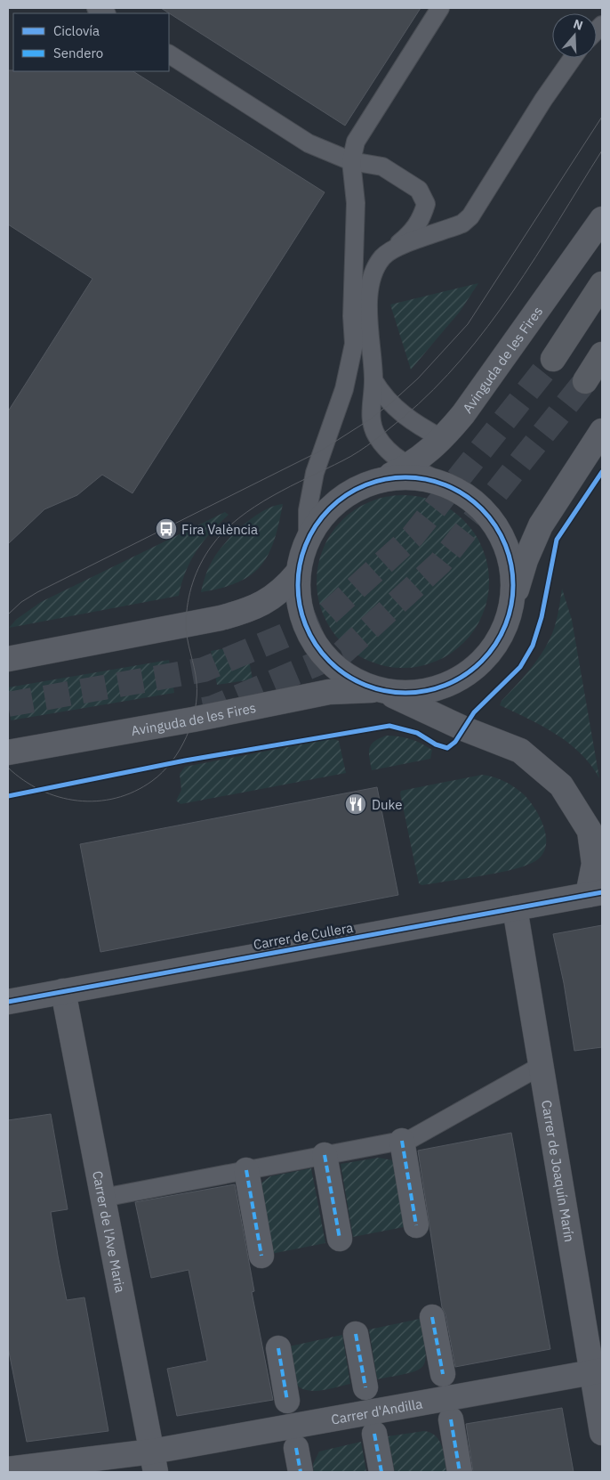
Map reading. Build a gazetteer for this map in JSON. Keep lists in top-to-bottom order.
{
  "streets": {
    "street": [
      "Avinguda de les Fires",
      "Carrer de Cullera",
      "Carrer de Joaquín Marín",
      "Carrer de l'Ave Maria",
      "Carrer d'Andilla"
    ]
  },
  "crossings": [
    ["Carrer de Cullera", "Carrer de Joaquín Marín"],
    ["Carrer de Cullera", "Carrer de l'Ave Maria"],
    ["Carrer de Joaquín Marín", "Carrer d'Andilla"],
    ["Carrer de l'Ave Maria", "Carrer d'Andilla"]
  ],
  "places": {
    "bus stop": ["Fira València"],
    "restaurant": ["Duke"]
  },
  "legend": ["Ciclovía", "Sendero"],
  "north": "top"
}
